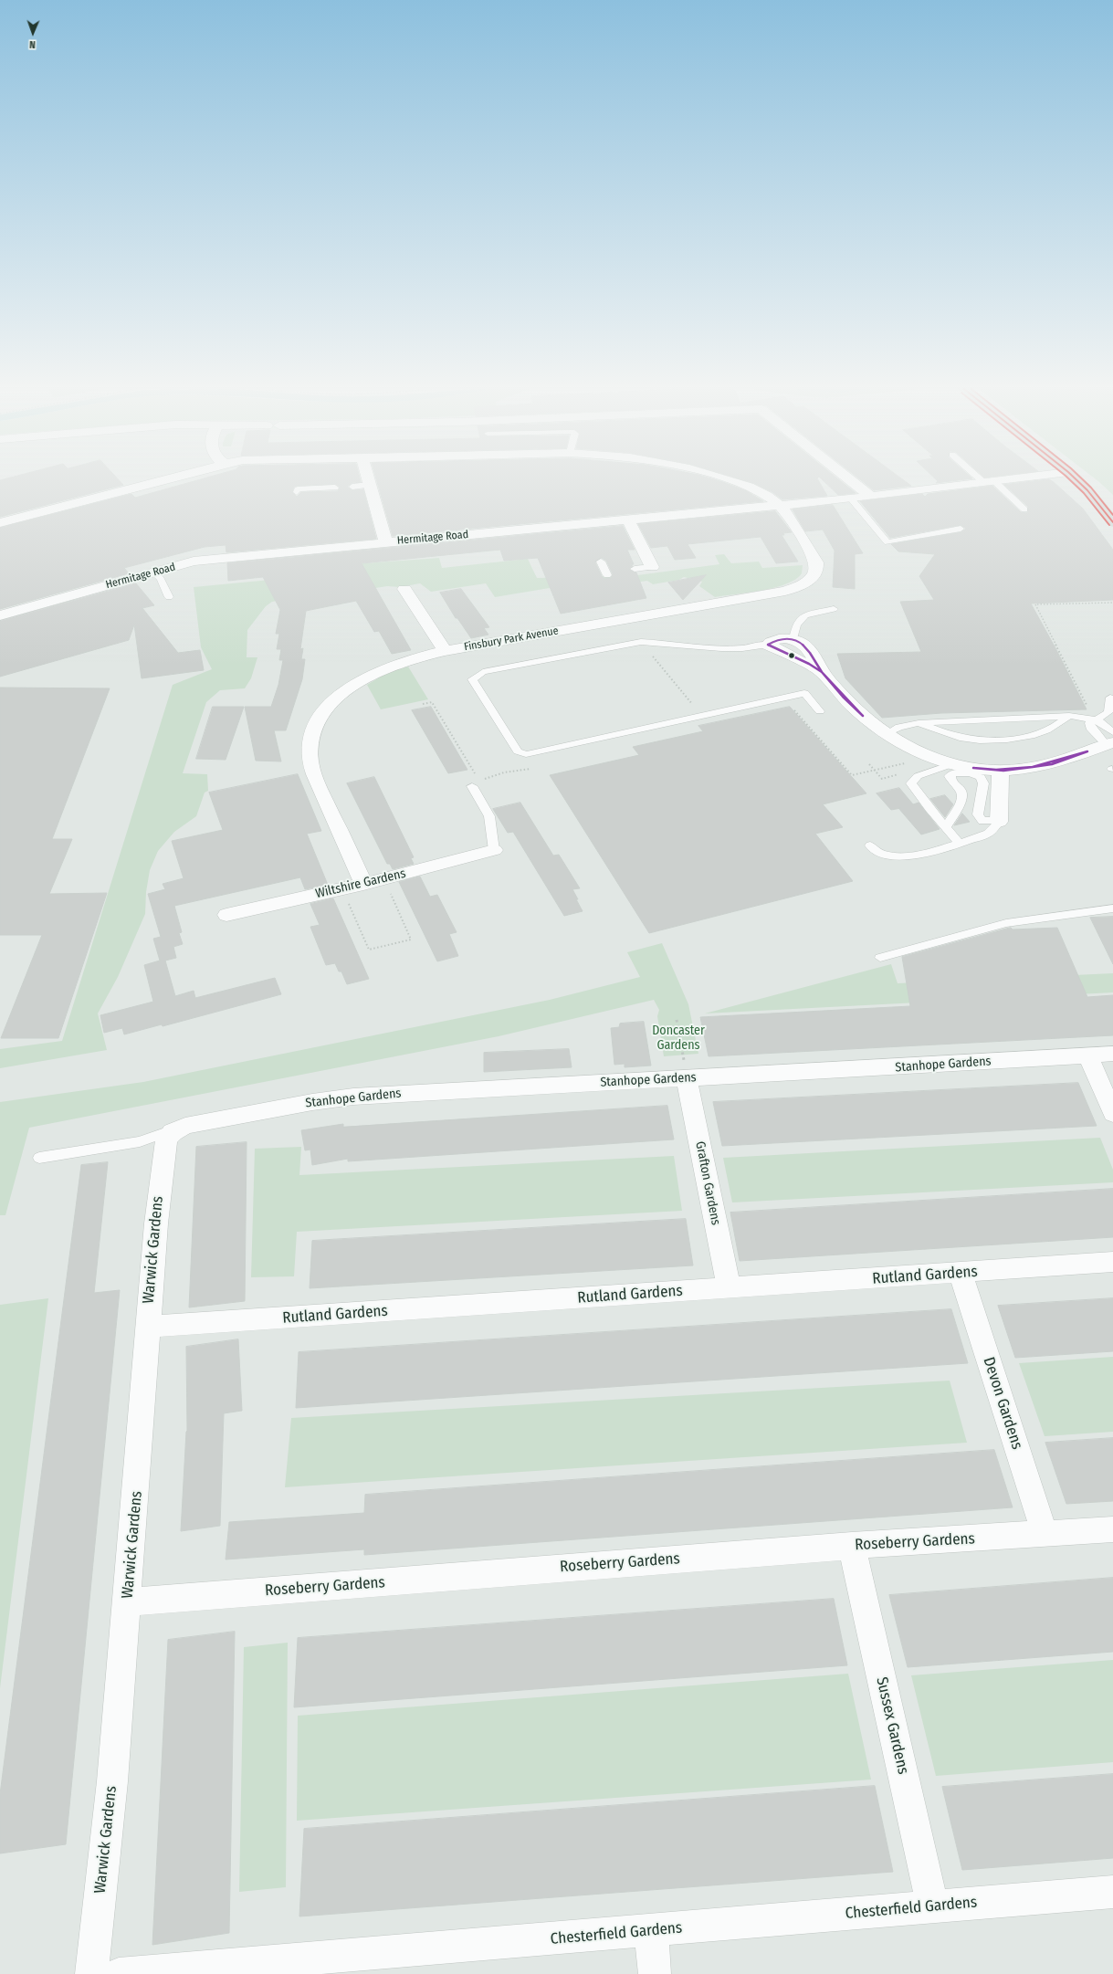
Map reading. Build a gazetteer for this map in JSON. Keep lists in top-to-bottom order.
{
  "streets": {
    "street": [
      "Hermitage Road",
      "Finsbury Park Avenue",
      "Wiltshire Gardens",
      "Stanhope Gardens",
      "Grafton Gardens",
      "Warwick Gardens",
      "Rutland Gardens",
      "Devon Gardens",
      "Roseberry Gardens",
      "Sussex Gardens",
      "Chesterfield Gardens"
    ]
  },
  "crossings": [
    ["Hermitage Road", "Finsbury Park Avenue"],
    ["Finsbury Park Avenue", "Wiltshire Gardens"],
    ["Stanhope Gardens", "Grafton Gardens"],
    ["Stanhope Gardens", "Warwick Gardens"],
    ["Grafton Gardens", "Rutland Gardens"],
    ["Warwick Gardens", "Rutland Gardens"],
    ["Warwick Gardens", "Roseberry Gardens"],
    ["Rutland Gardens", "Devon Gardens"],
    ["Devon Gardens", "Roseberry Gardens"],
    ["Roseberry Gardens", "Sussex Gardens"],
    ["Sussex Gardens", "Chesterfield Gardens"]
  ],
  "parks": ["Doncaster Gardens"],
  "north": "bottom"
}
